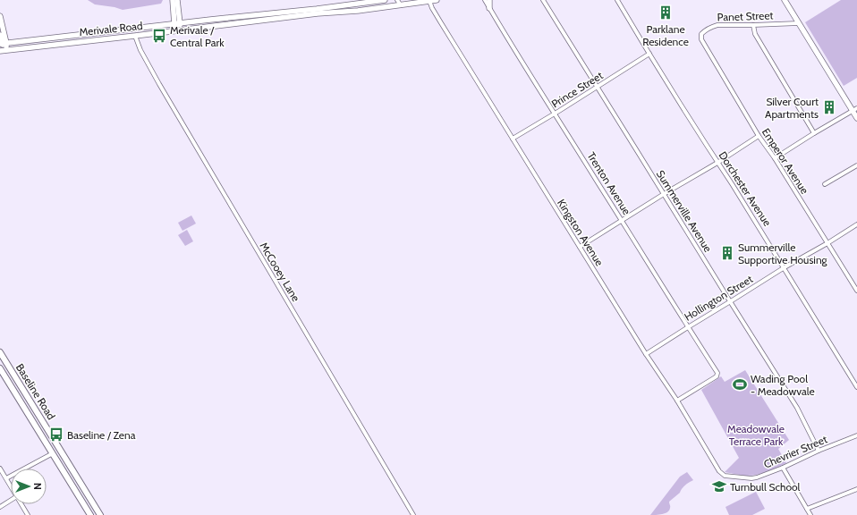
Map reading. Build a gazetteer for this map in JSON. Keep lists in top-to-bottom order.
{
  "streets": {
    "main road": ["Merivale Road", "Baseline Road"],
    "street": [
      "Panet Street",
      "Prince Street",
      "Emperor Avenue",
      "Trenton Avenue",
      "Dorchester Avenue",
      "Summerville Avenue",
      "Kingston Avenue",
      "McCooey Lane",
      "Hollington Street",
      "Chevrier Street"
    ]
  },
  "crossings": [
    ["Panet Street", "Emperor Avenue"],
    ["Merivale Road", "Kingston Avenue"],
    ["Merivale Road", "McCooey Lane"],
    ["Prince Street", "Trenton Avenue"],
    ["Prince Street", "Dorchester Avenue"],
    ["Prince Street", "Summerville Avenue"],
    ["Prince Street", "Kingston Avenue"],
    ["Emperor Avenue", "Hollington Street"],
    ["Trenton Avenue", "Kingston Avenue"],
    ["Trenton Avenue", "Hollington Street"],
    ["Dorchester Avenue", "Hollington Street"],
    ["Summerville Avenue", "Hollington Street"],
    ["Summerville Avenue", "Chevrier Street"],
    ["Kingston Avenue", "Hollington Street"],
    ["Kingston Avenue", "Chevrier Street"]
  ],
  "parks": ["Meadowvale Terrace Park"],
  "places": {
    "building": ["Parklane Residence", "Silver Court Apartments", "Summerville Supportive Housing"],
    "bus stop": ["Merivale / Central Park", "Baseline / Zena"],
    "sports": ["Wading Pool - Meadowvale"],
    "school or university": ["Turnbull School"]
  },
  "north": "right"
}
